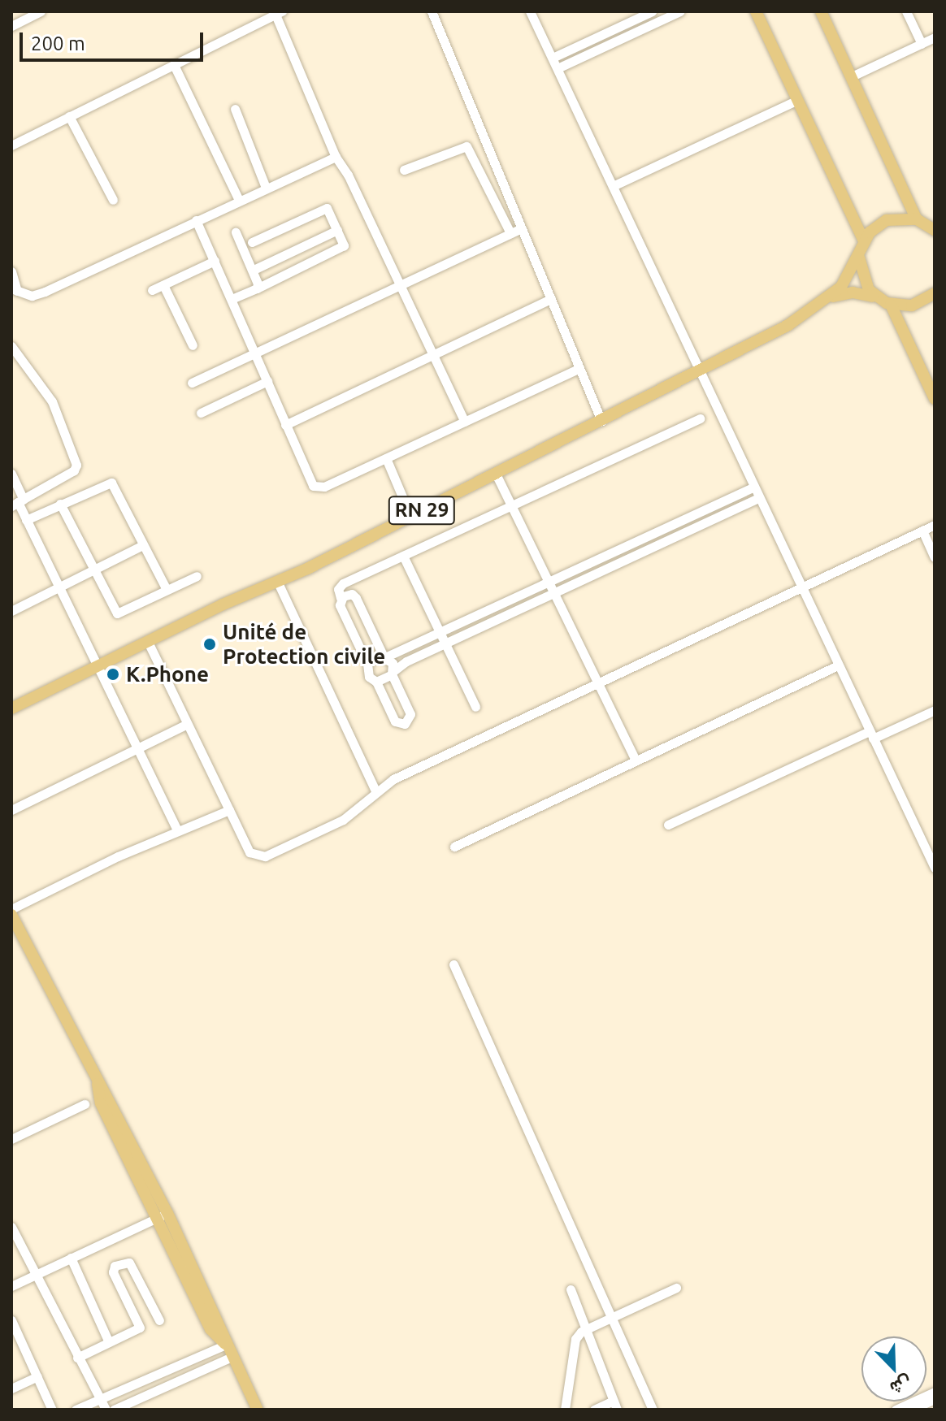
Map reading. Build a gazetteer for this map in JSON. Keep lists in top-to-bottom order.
{
  "streets": {
    "main road": ["RN 29"]
  },
  "places": ["Unité de Protection civile", "K.Phone"],
  "scale_bar": "200 m",
  "north": "bottom right"
}
